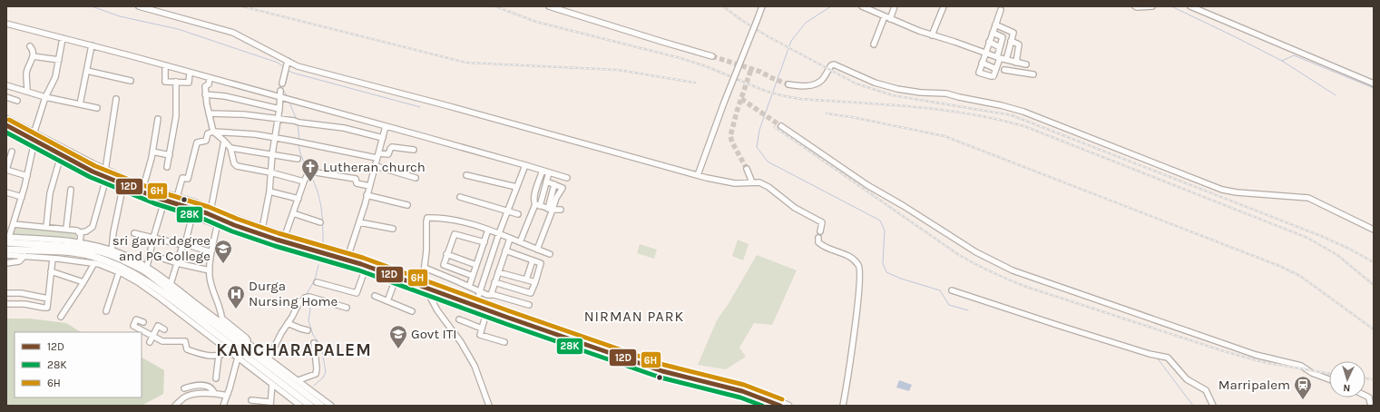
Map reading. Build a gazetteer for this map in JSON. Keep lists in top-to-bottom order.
{
  "districts": ["NIRMAN PARK", "KANCHARAPALEM"],
  "places": {
    "church": ["Lutheran church"],
    "school or university": ["sri gawri degree and PG College", "Govt ITI"],
    "hospital": ["Durga Nursing Home"],
    "station": ["Marripalem"]
  },
  "lines": ["transit line 6H", "transit line 12D", "transit line 28K"],
  "legend": ["12D", "28K", "6H"],
  "north": "bottom"
}
